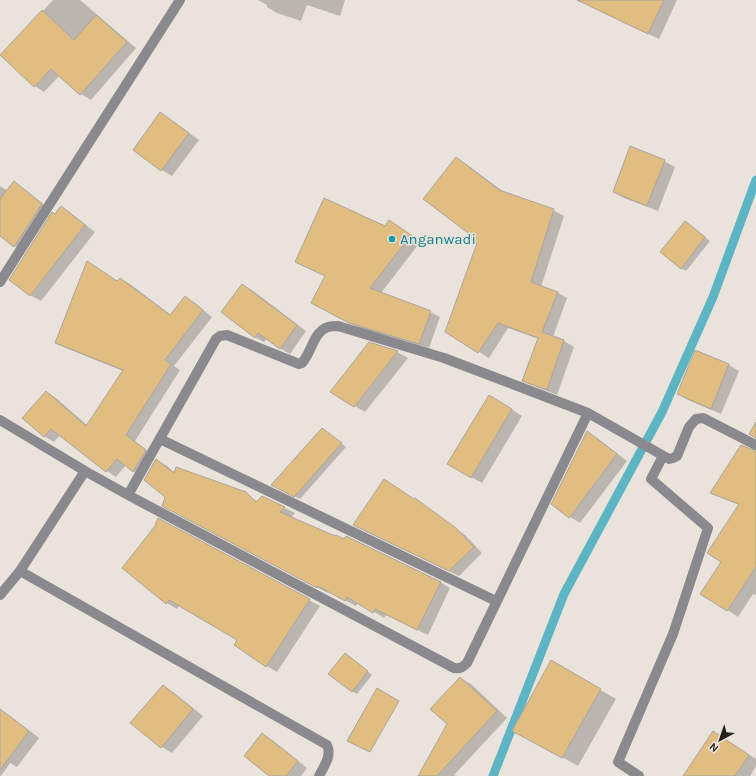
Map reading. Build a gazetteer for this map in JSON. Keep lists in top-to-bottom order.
{
  "places": ["Anganwadi"],
  "north": "bottom left"
}
